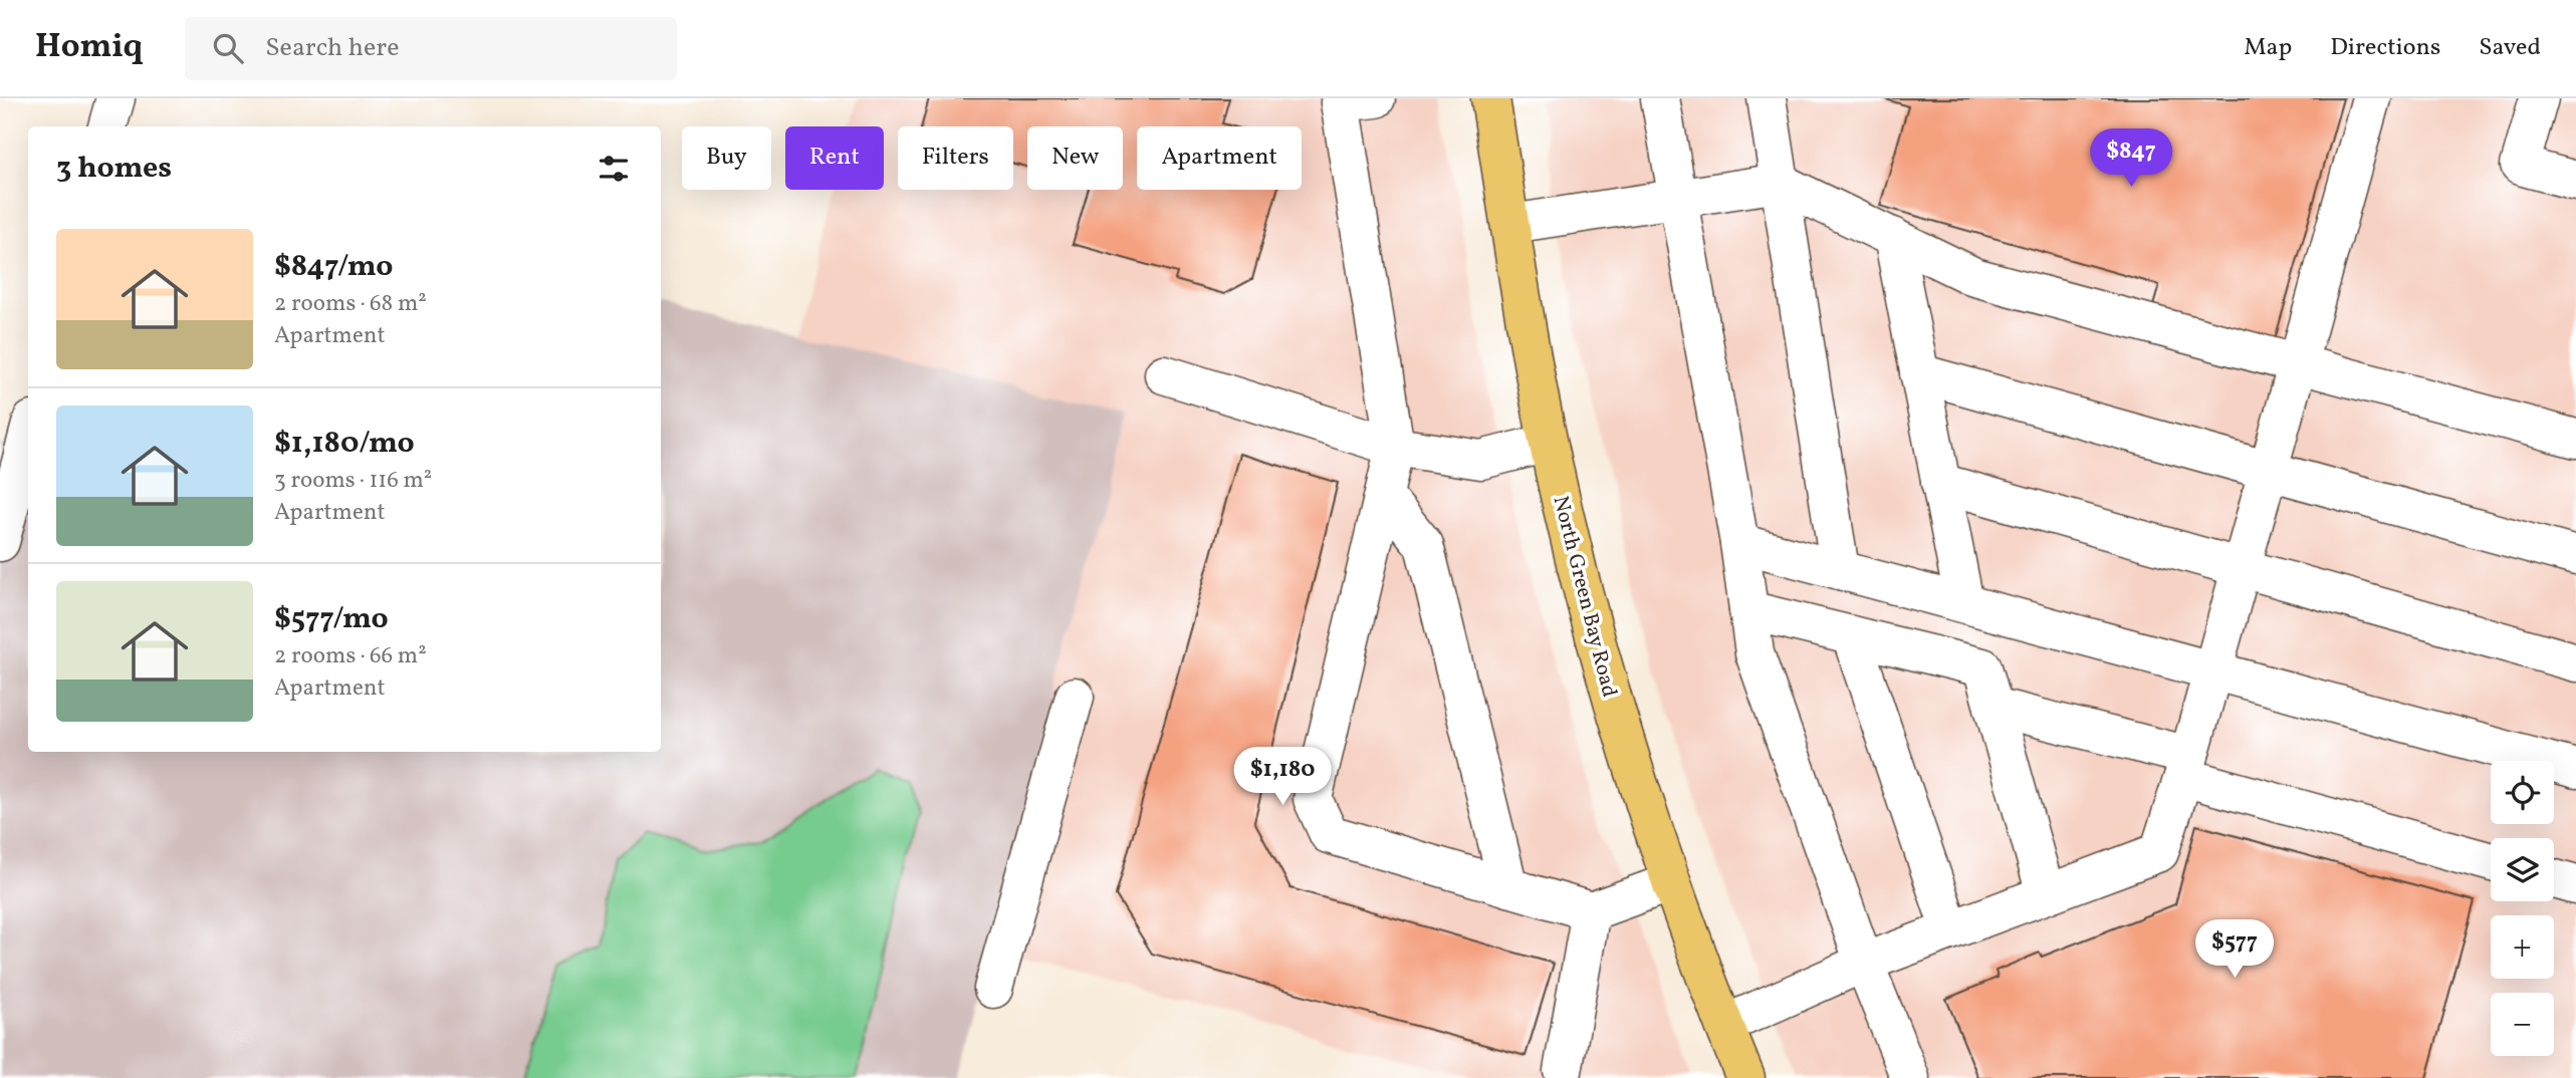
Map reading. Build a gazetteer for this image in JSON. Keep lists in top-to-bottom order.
{
  "streets": {
    "main road": ["North Green Bay Road"]
  },
  "page": {
    "header": "Homiq",
    "search": "Search here",
    "nav": ["Map", "Directions", "Saved"],
    "chip": [
      "Buy",
      "Rent",
      "Filters",
      "New",
      "Apartment"
    ],
    "heading": "3 homes",
    "price": ["$847", "$1,180", "$577"],
    "list": [
      {
        "name": "$847/mo",
        "note": "2 rooms · 68 m² · Apartment"
      },
      {
        "name": "$1,180/mo",
        "note": "3 rooms · 116 m² · Apartment"
      },
      {
        "name": "$577/mo",
        "note": "2 rooms · 66 m² · Apartment"
      }
    ],
    "map_buttons": ["+", "−"]
  }
}
